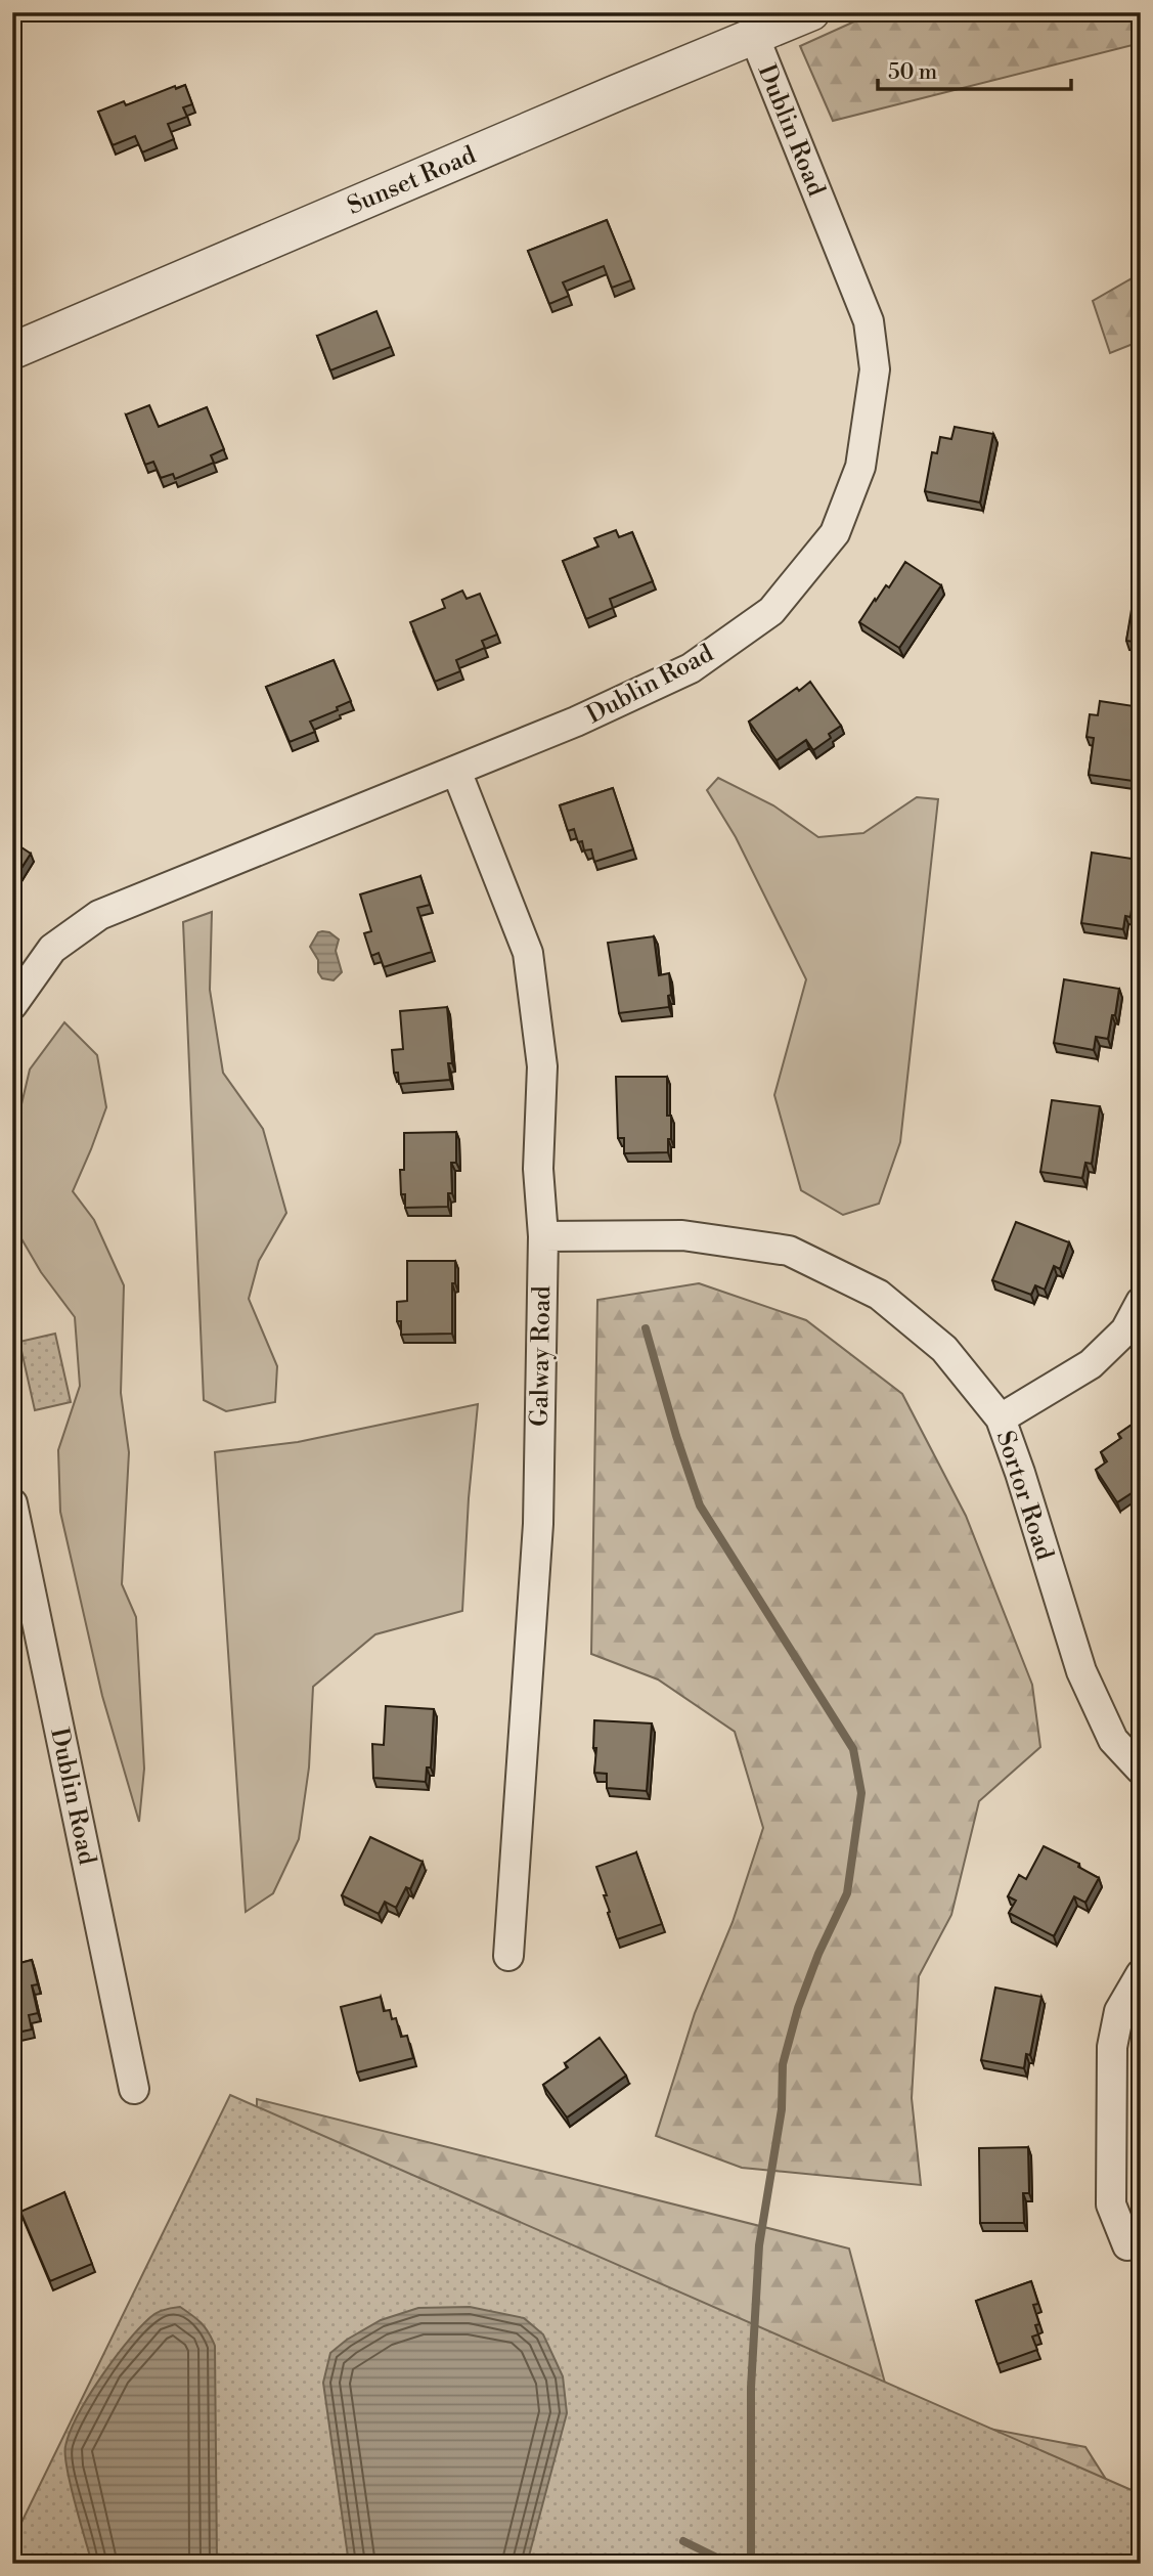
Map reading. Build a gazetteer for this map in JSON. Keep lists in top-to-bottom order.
{
  "streets": {
    "street": [
      "Dublin Road",
      "Sunset Road",
      "Galway Road",
      "Sortor Road"
    ]
  },
  "crossings": [
    ["Dublin Road", "Sunset Road"],
    ["Dublin Road", "Galway Road"],
    ["Galway Road", "Sortor Road"]
  ],
  "scale_bar": "50 m"
}
